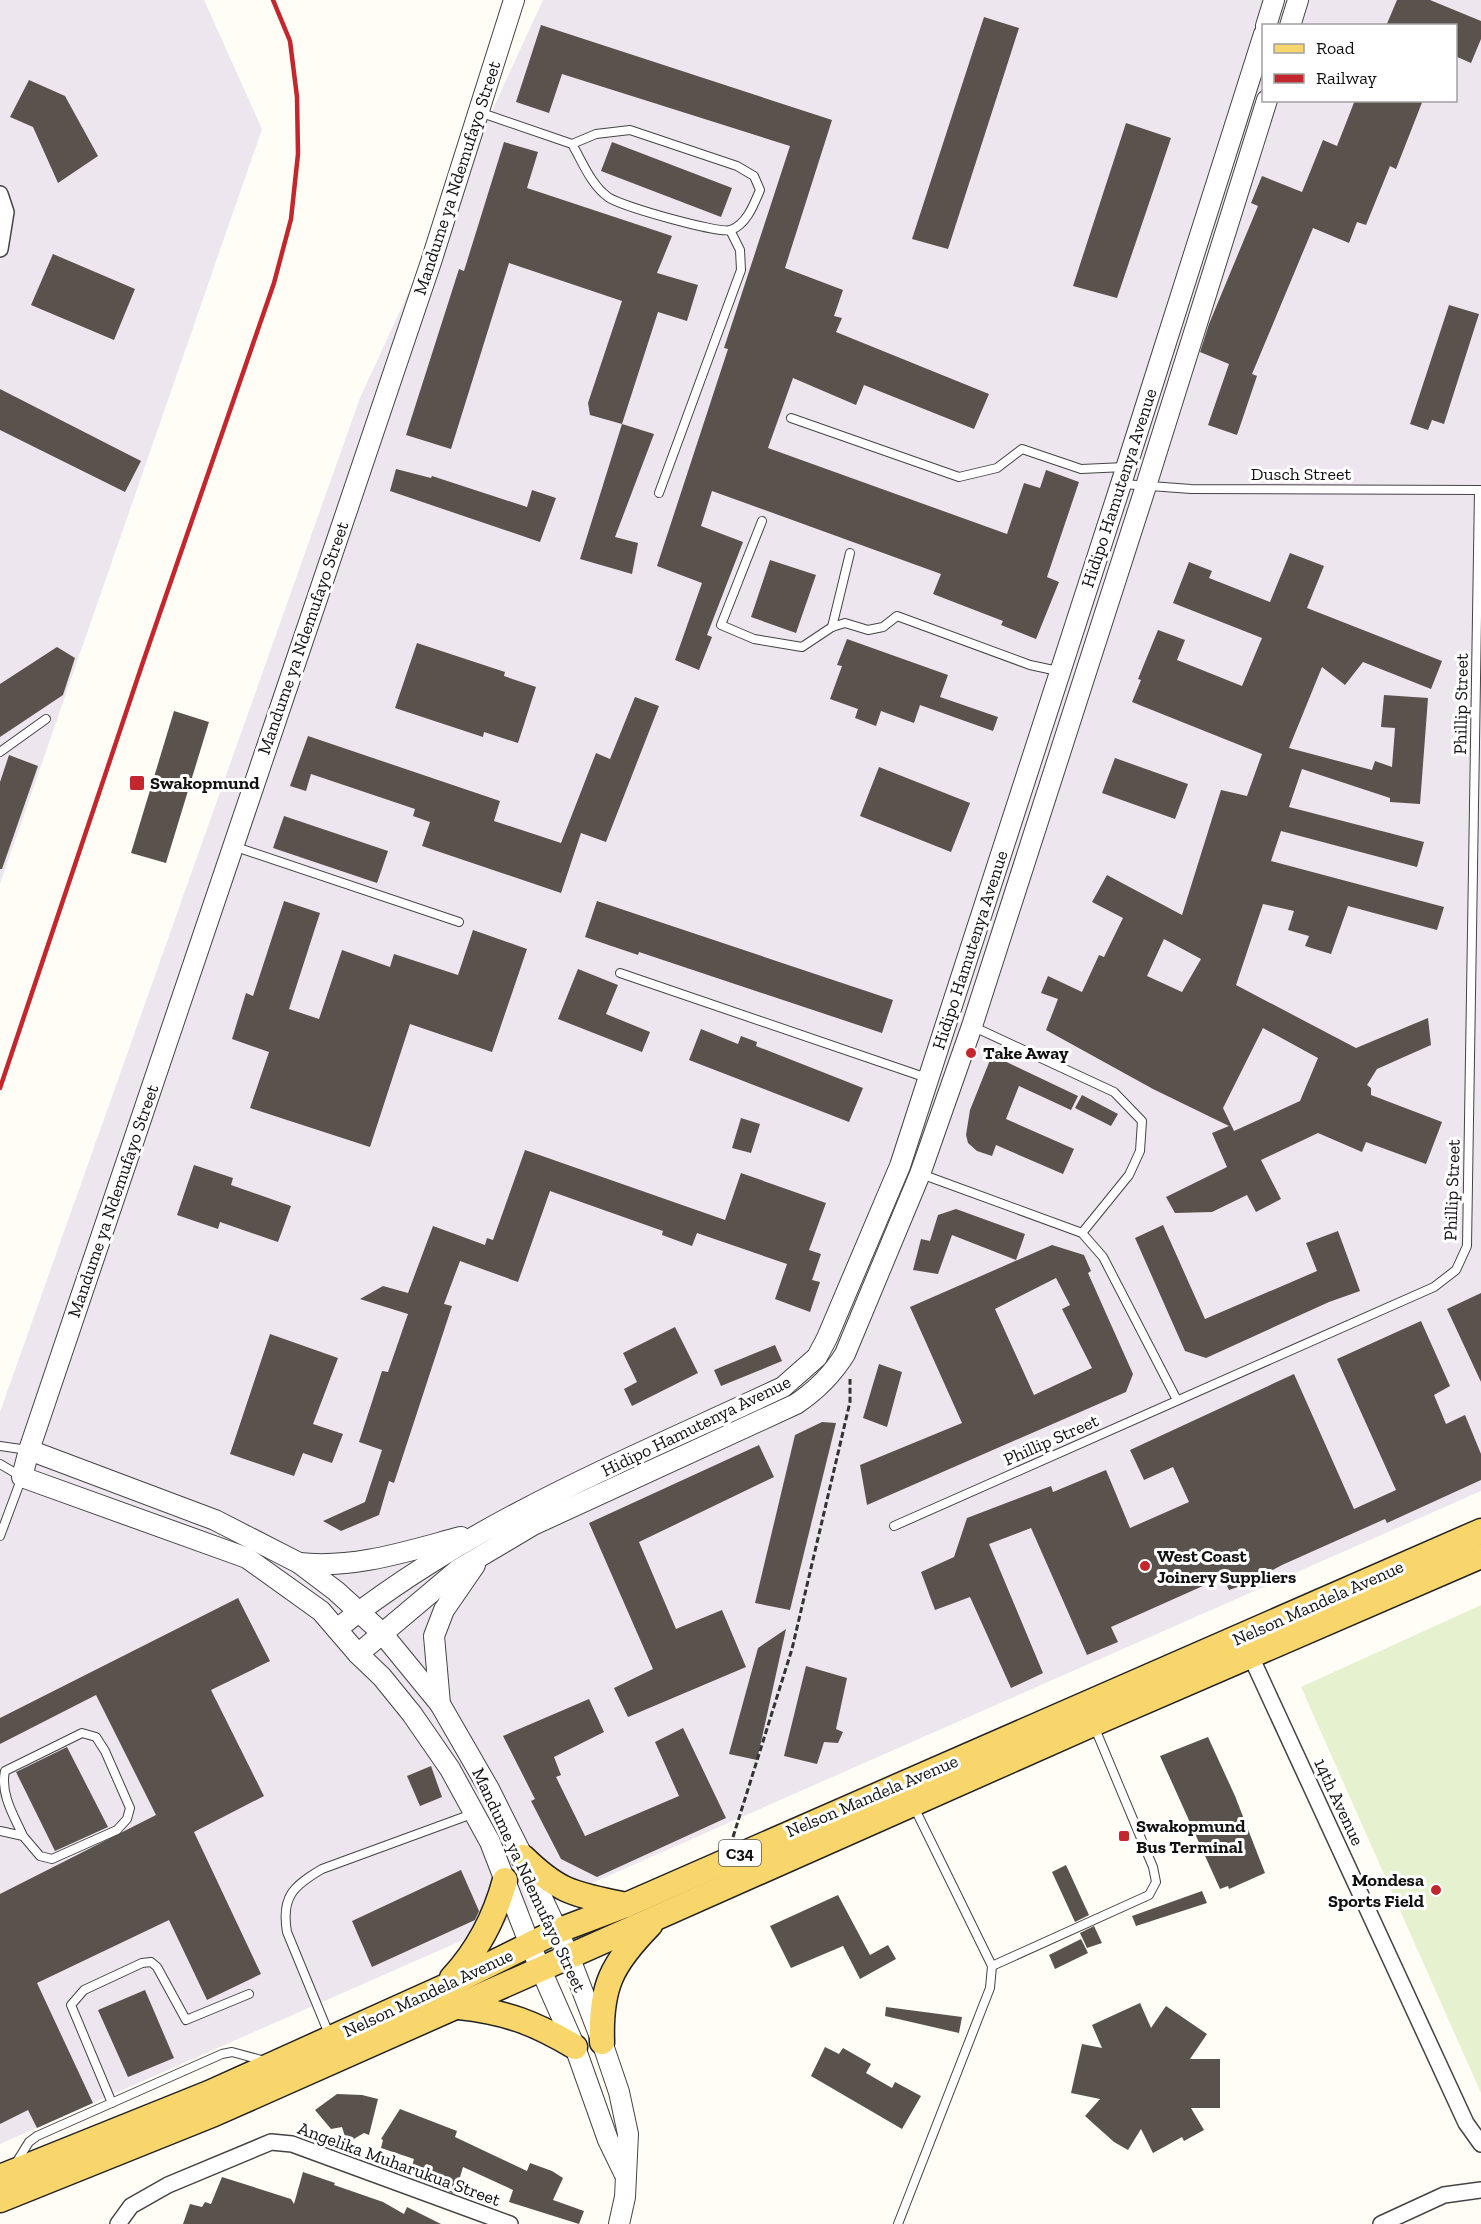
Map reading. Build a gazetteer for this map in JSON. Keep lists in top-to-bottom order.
{
  "streets": {
    "main road": ["Nelson Mandela Avenue", "C34"],
    "street": [
      "Mandume ya Ndemufayo Street",
      "Hidipo Hamutenya Avenue",
      "14th Avenue",
      "Angelika Muharukua Street"
    ],
    "lane": ["Dusch Street", "Phillip Street"]
  },
  "crossings": [
    ["Mandume ya Ndemufayo Street", "Hidipo Hamutenya Avenue"],
    ["Mandume ya Ndemufayo Street", "Nelson Mandela Avenue"],
    ["Dusch Street", "Hidipo Hamutenya Avenue"],
    ["Dusch Street", "Phillip Street"],
    ["Nelson Mandela Avenue", "14th Avenue"]
  ],
  "places": {
    "transit": ["Swakopmund", "Swakopmund Bus Terminal"],
    "other": ["Take Away", "West Coast Joinery Suppliers", "Mondesa Sports Field"]
  },
  "legend": ["Road", "Railway"]
}
